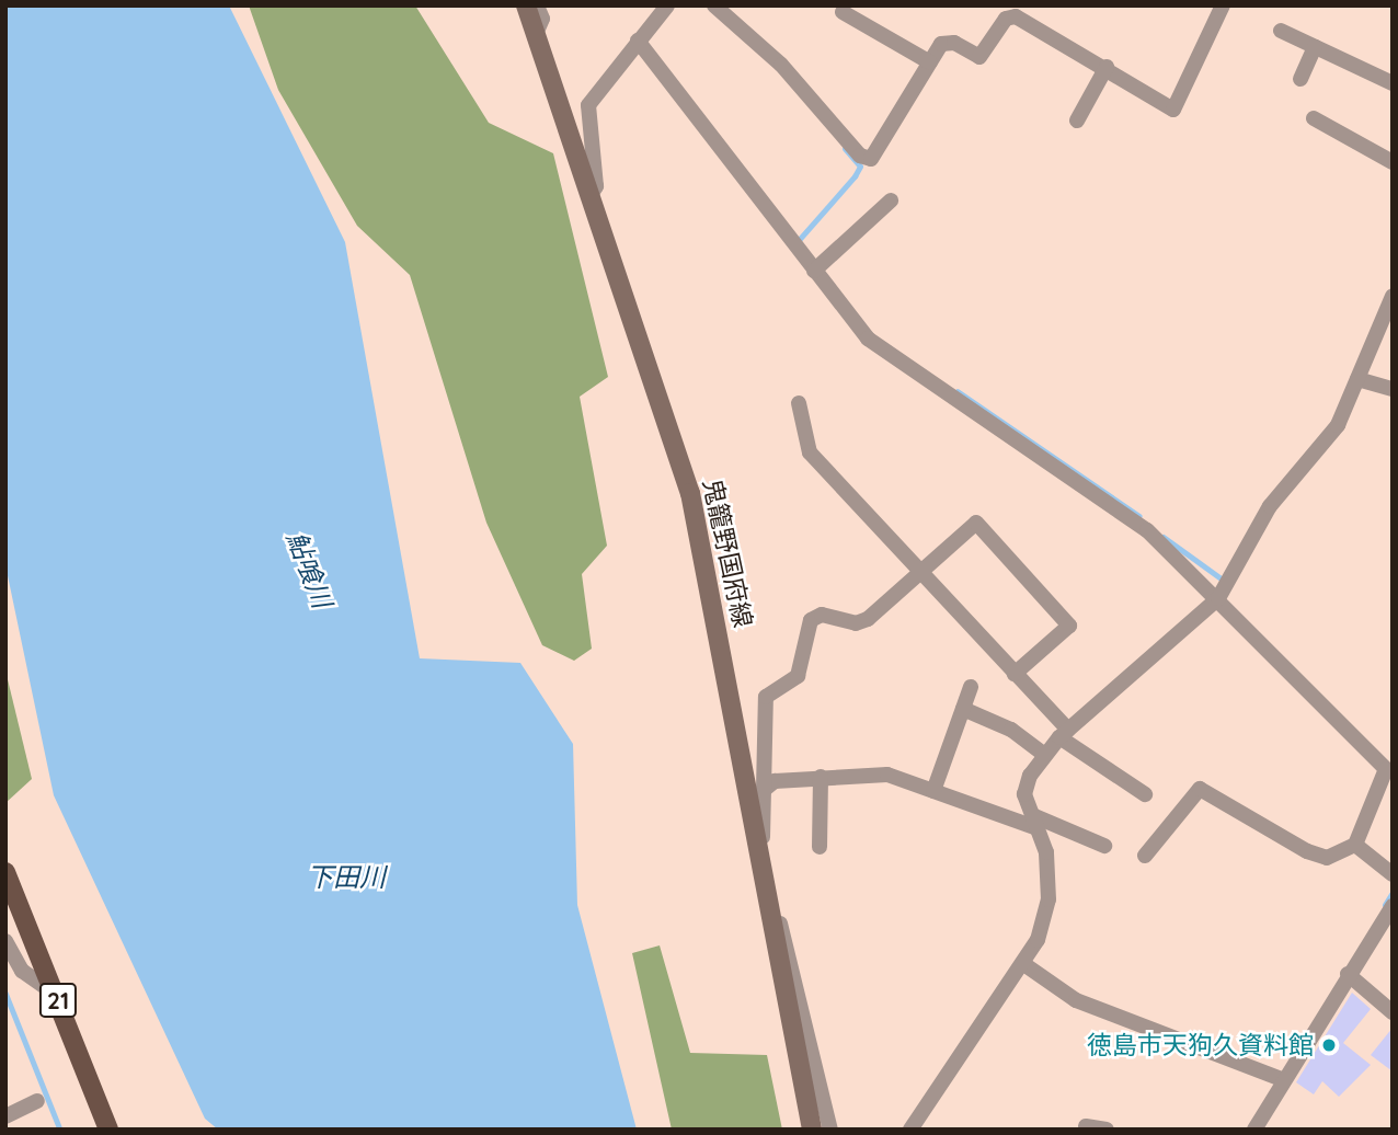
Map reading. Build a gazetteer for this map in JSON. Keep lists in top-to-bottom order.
{
  "streets": {
    "main road": ["鬼籠野国府線", "21"]
  },
  "water": ["鮎喰川", "下田川"],
  "places": ["徳島市天狗久資料館"]
}
